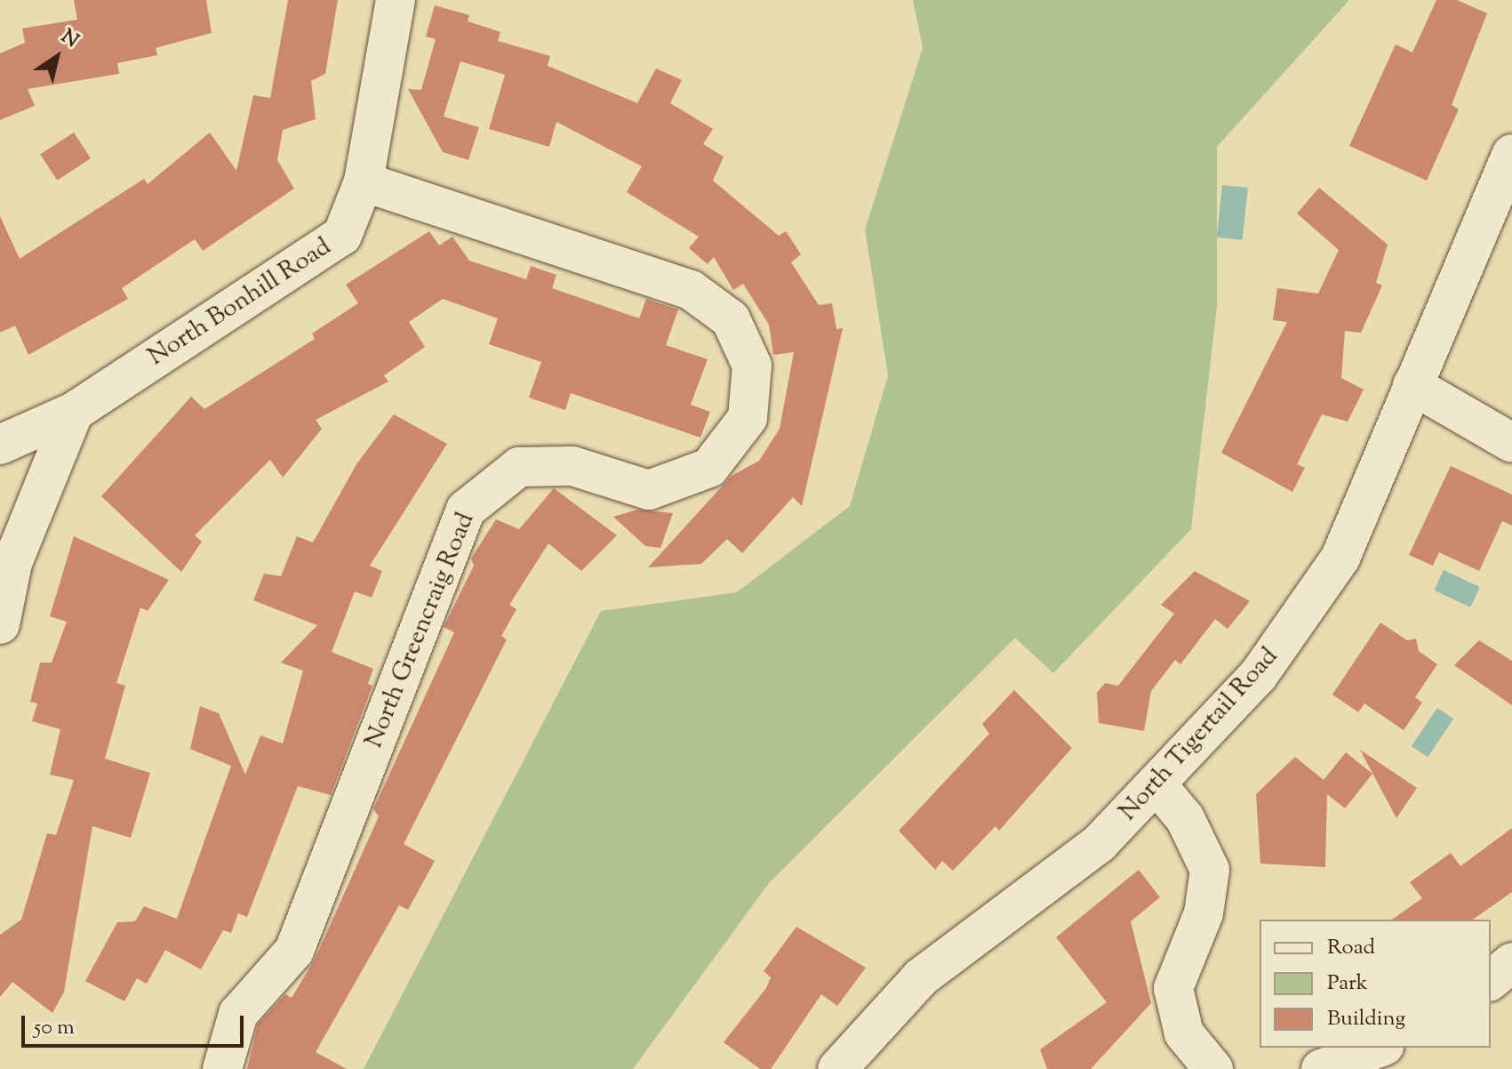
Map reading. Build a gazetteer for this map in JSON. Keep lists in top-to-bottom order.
{
  "streets": {
    "street": ["North Bonhill Road", "North Greencraig Road", "North Tigertail Road"]
  },
  "crossings": [
    ["North Bonhill Road", "North Greencraig Road"]
  ],
  "legend": ["Road", "Park", "Building"],
  "scale_bar": "50 m",
  "north": "top right"
}
